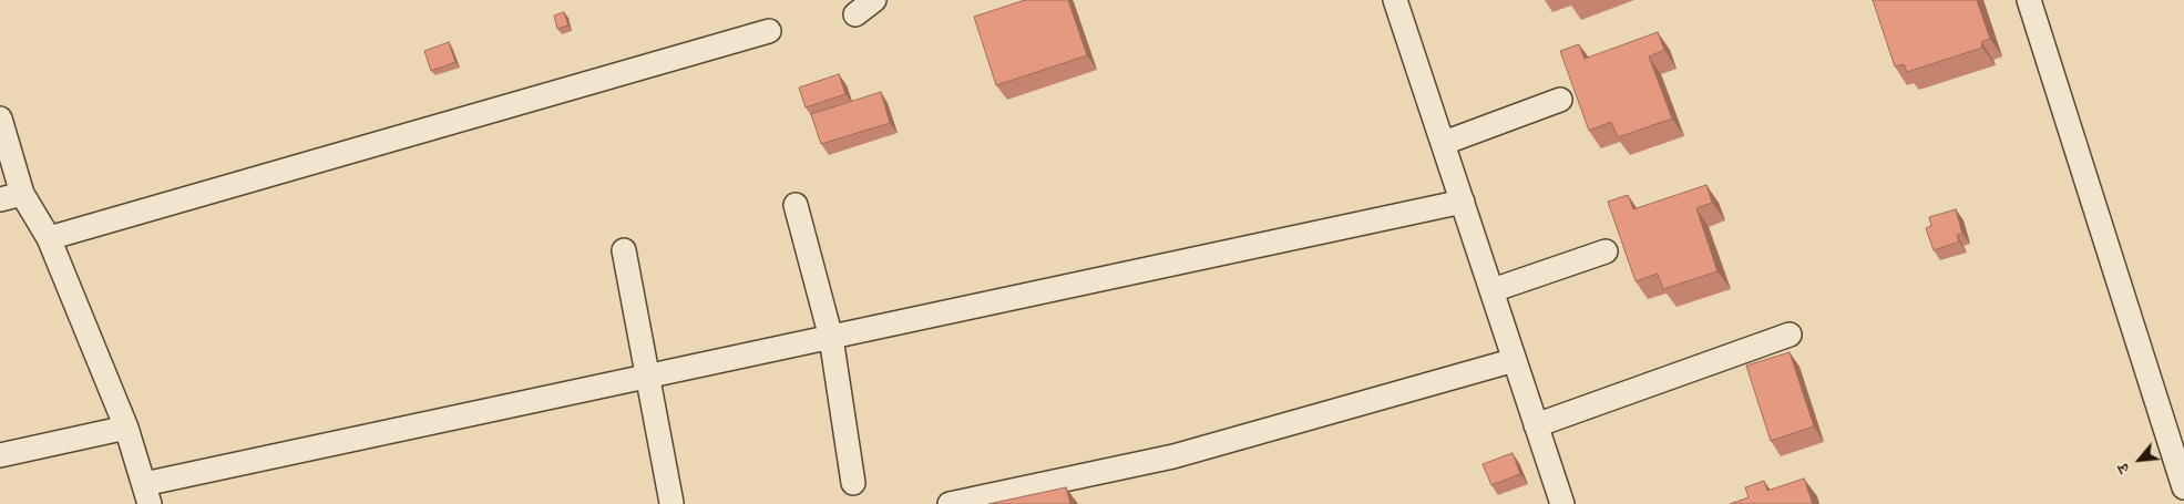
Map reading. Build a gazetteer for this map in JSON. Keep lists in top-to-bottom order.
{
  "north": "bottom left"
}
